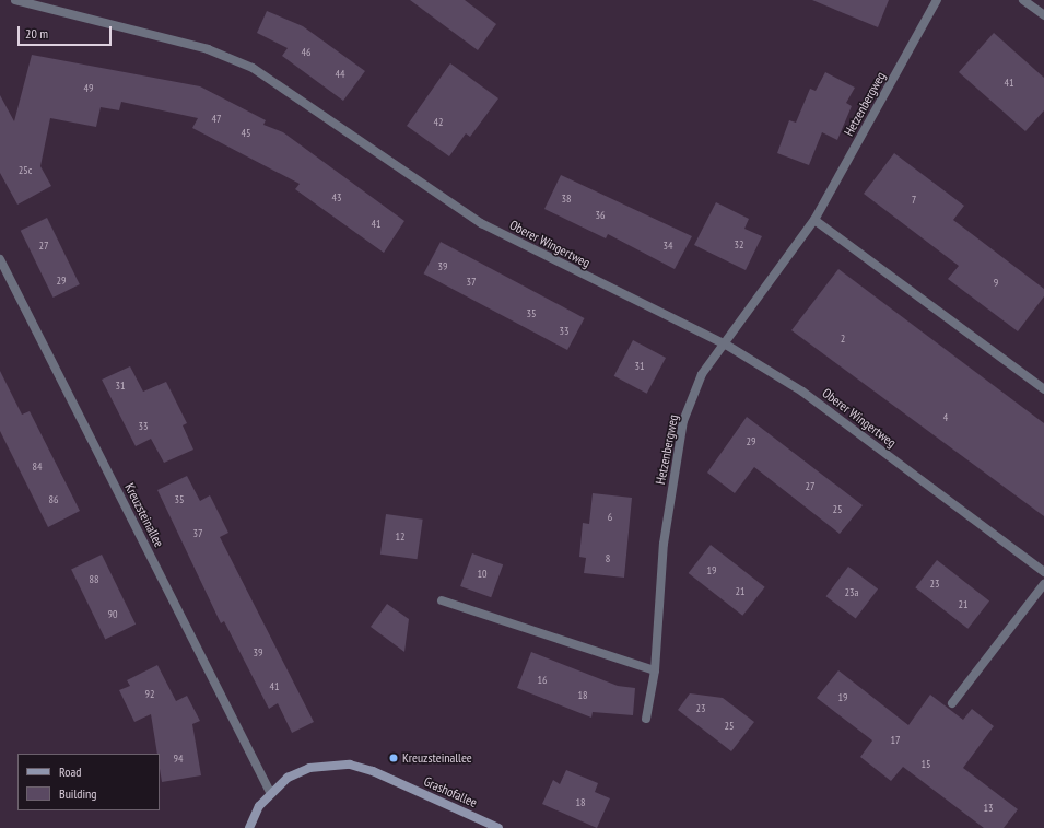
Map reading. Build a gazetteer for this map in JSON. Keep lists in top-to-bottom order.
{
  "streets": {
    "street": [
      "Hetzenbergweg",
      "Oberer Wingertweg",
      "Kreuzsteinallee",
      "Grashofallee"
    ]
  },
  "crossings": [
    ["Hetzenbergweg", "Oberer Wingertweg"],
    ["Kreuzsteinallee", "Grashofallee"]
  ],
  "places": ["Kreuzsteinallee"],
  "house_numbers": [
    "46",
    "44",
    "41",
    "49",
    "47",
    "42",
    "45",
    "25c",
    "43",
    "38",
    "7",
    "36",
    "41",
    "32",
    "27",
    "34",
    "39",
    "29",
    "37",
    "9",
    "35",
    "33",
    "2",
    "31",
    "31",
    "4",
    "33",
    "29",
    "84",
    "27",
    "86",
    "35",
    "25",
    "6",
    "37",
    "12",
    "8",
    "19",
    "10",
    "88",
    "23",
    "21",
    "23a",
    "21",
    "90",
    "39",
    "16",
    "41",
    "92",
    "18",
    "19",
    "23",
    "25",
    "17",
    "94",
    "15",
    "18",
    "13"
  ],
  "legend": ["Road", "Building"],
  "scale_bar": "20 m"
}
